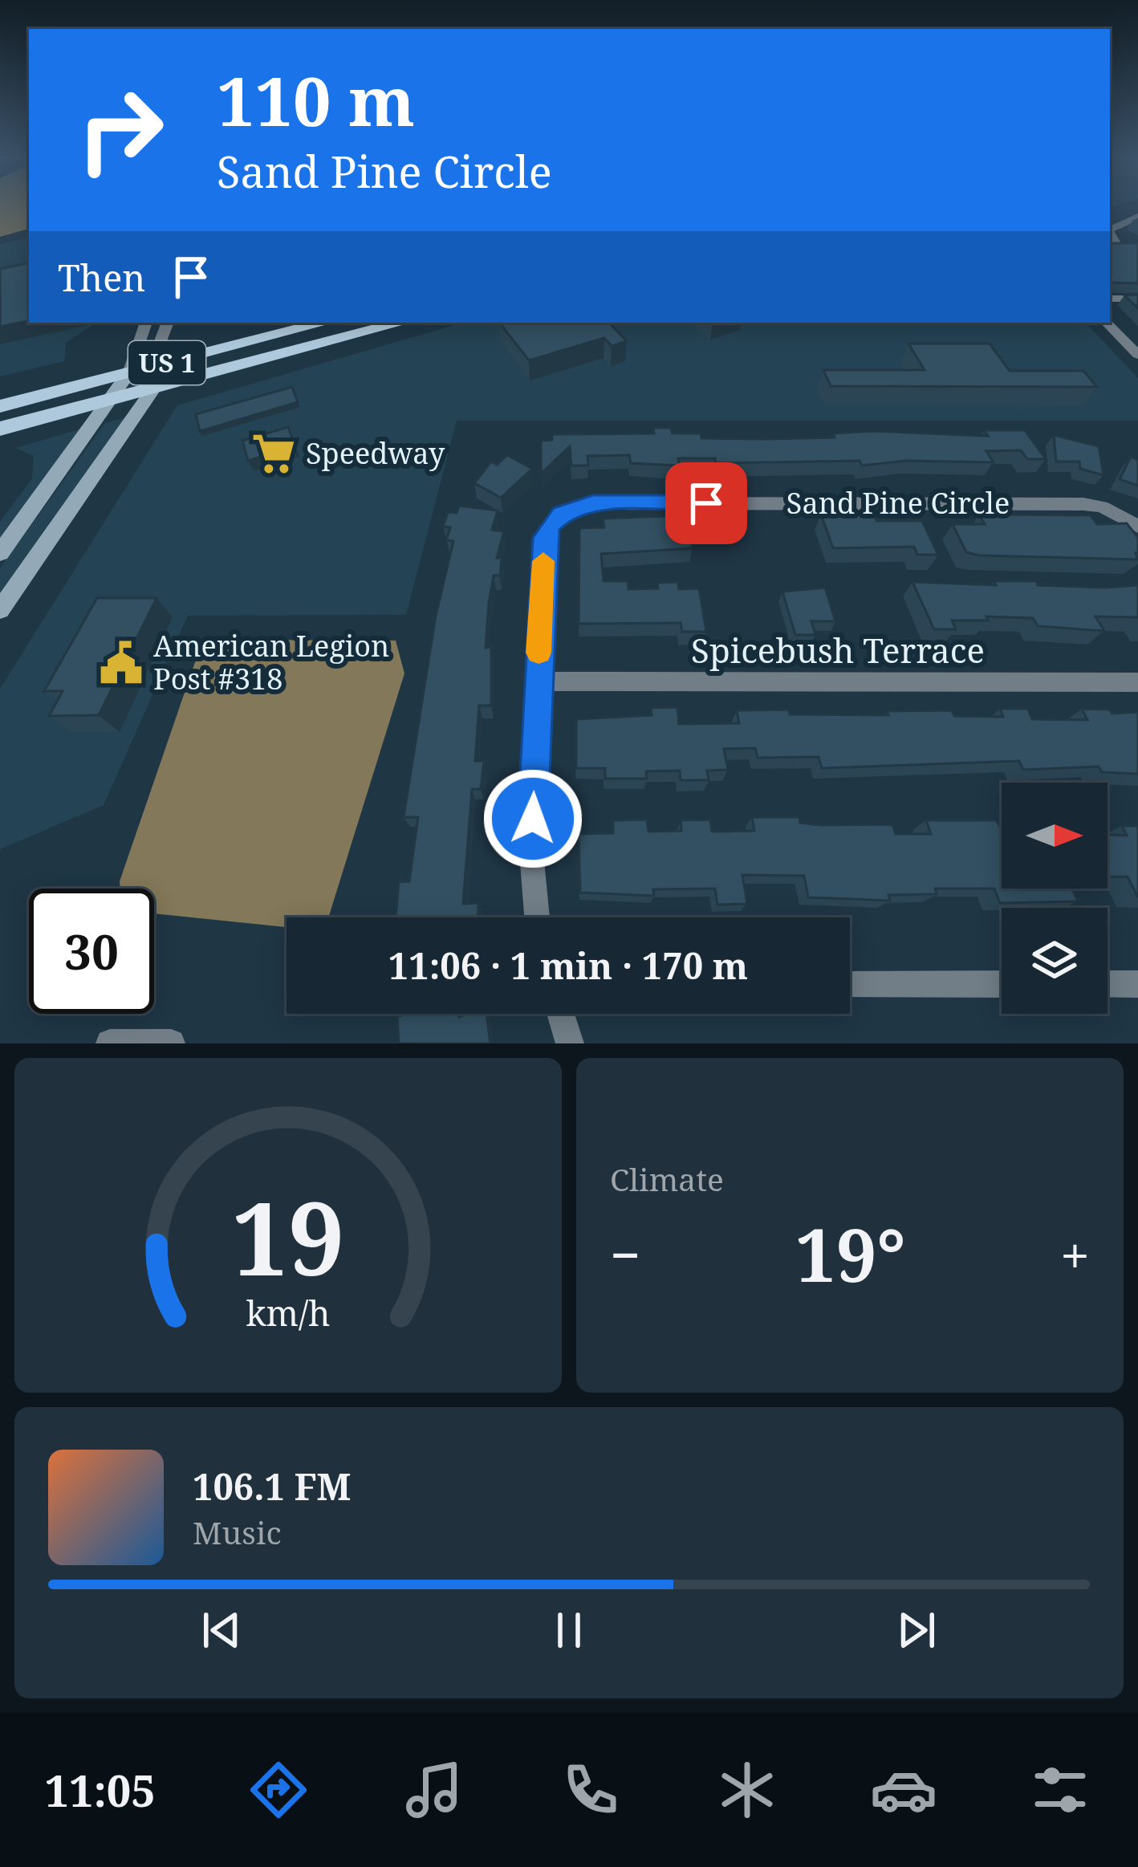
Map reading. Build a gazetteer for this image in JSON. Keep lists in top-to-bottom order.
{
  "streets": {
    "main road": ["US 1"],
    "street": ["Sand Pine Circle", "Spicebush Terrace"]
  },
  "crossings": [
    ["Sand Pine Circle", "Spicebush Terrace"]
  ],
  "places": {
    "supermarket": ["Speedway"],
    "public building": ["American Legion Post #318"]
  },
  "north": "right",
  "page": {
    "turn": ["110 m", "Sand Pine Circle"],
    "then": "Then",
    "limit": "30",
    "trip": "11:06 · 1 min · 170 m",
    "tile": "Climate",
    "heat": ["−", "19°", "+"],
    "song": ["106.1 FM", "Music"],
    "tabs": "11:05",
    "gauge": ["19", "km/h"]
  }
}
